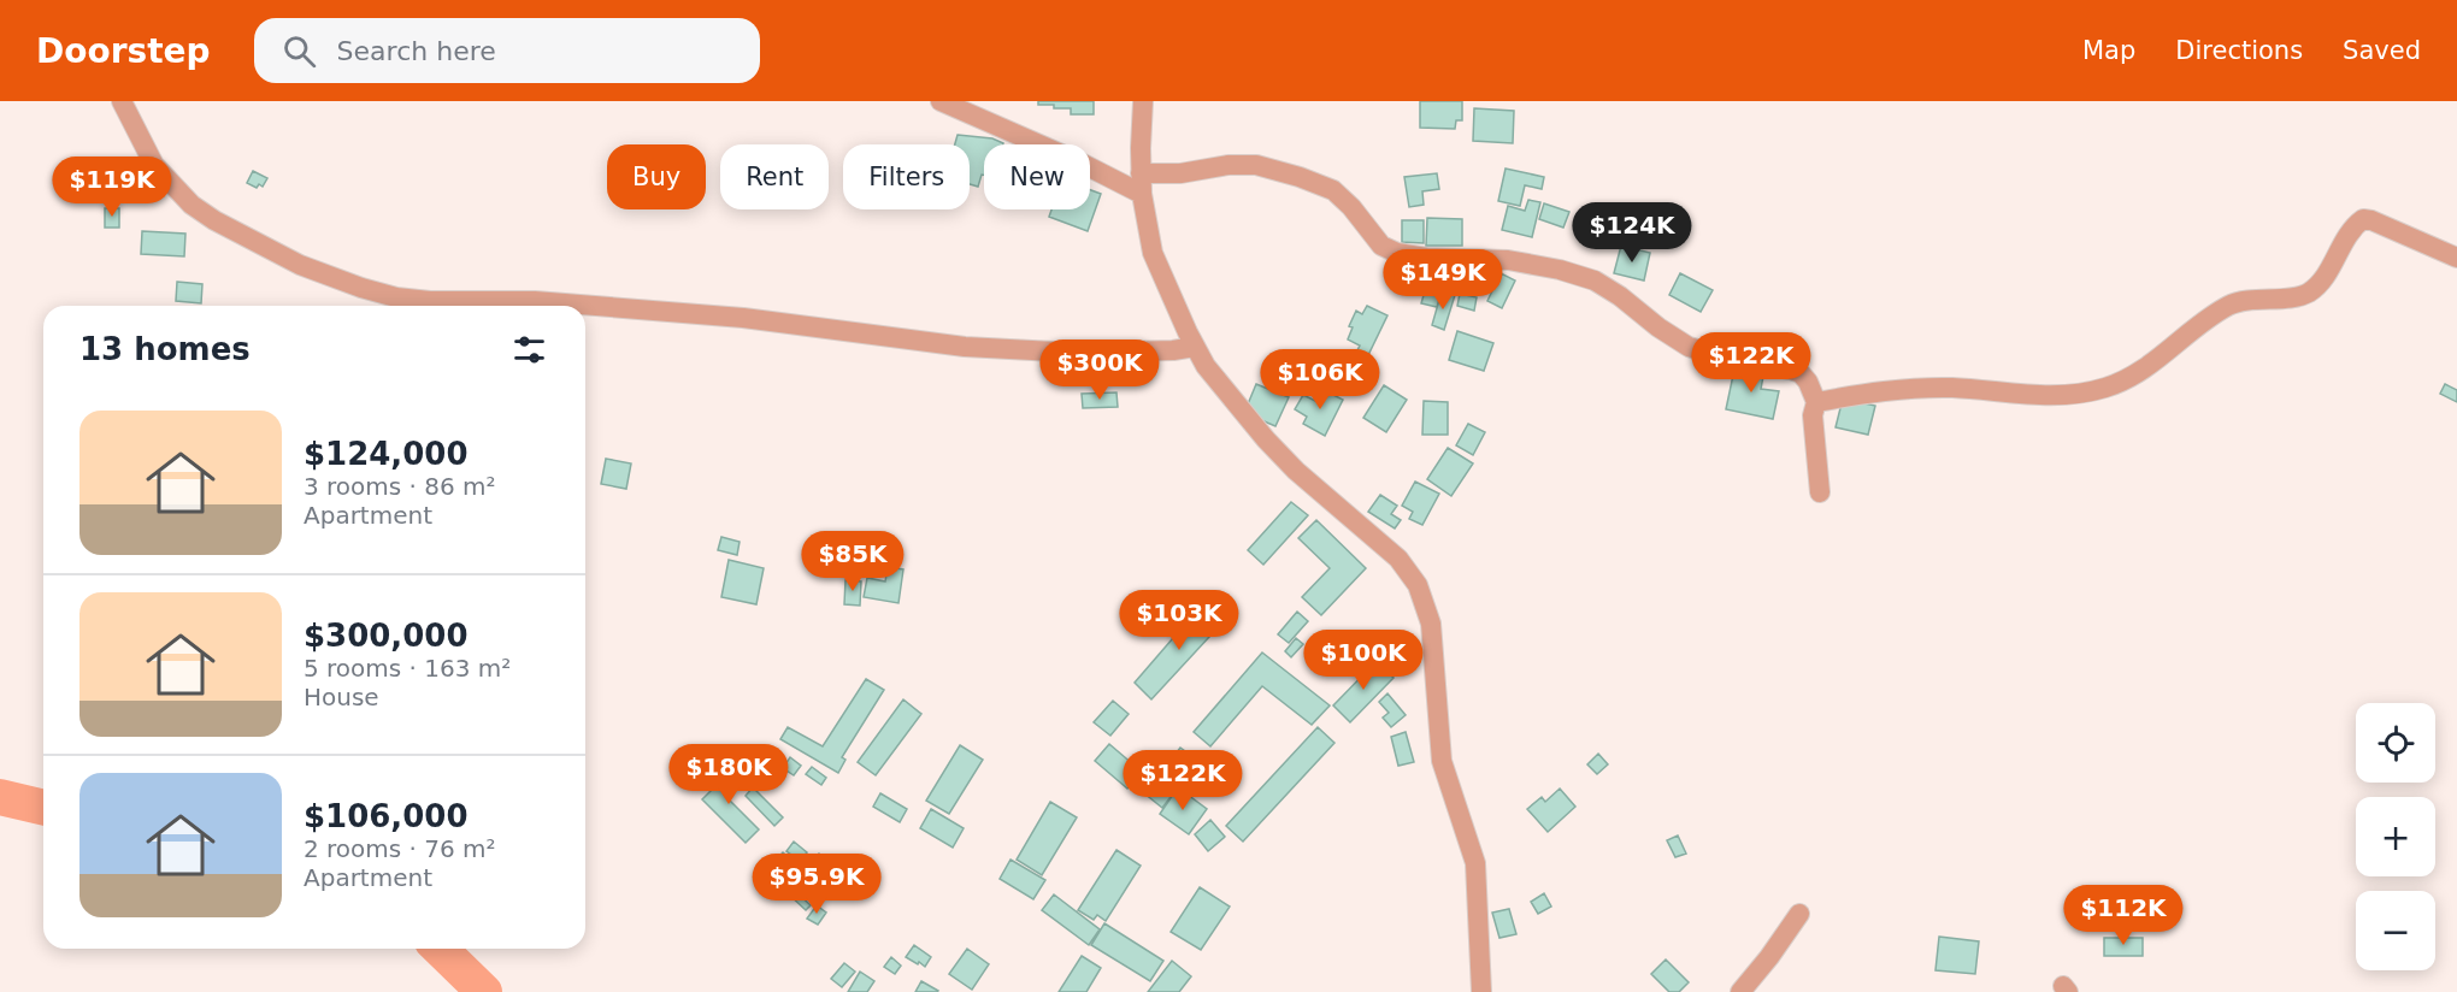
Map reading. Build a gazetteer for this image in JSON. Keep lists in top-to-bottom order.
{
  "page": {
    "header": "Doorstep",
    "search": "Search here",
    "nav": ["Map", "Directions", "Saved"],
    "chip": [
      "Buy",
      "Rent",
      "Filters",
      "New"
    ],
    "price": [
      "$119K",
      "$124K",
      "$149K",
      "$122K",
      "$300K",
      "$106K",
      "$85K",
      "$103K",
      "$100K",
      "$180K",
      "$122K",
      "$95.9K",
      "$112K"
    ],
    "heading": "13 homes",
    "list": [
      {
        "name": "$124,000",
        "note": "3 rooms · 86 m² · Apartment"
      },
      {
        "name": "$300,000",
        "note": "5 rooms · 163 m² · House"
      },
      {
        "name": "$106,000",
        "note": "2 rooms · 76 m² · Apartment"
      }
    ],
    "map_buttons": ["+", "−"]
  }
}
